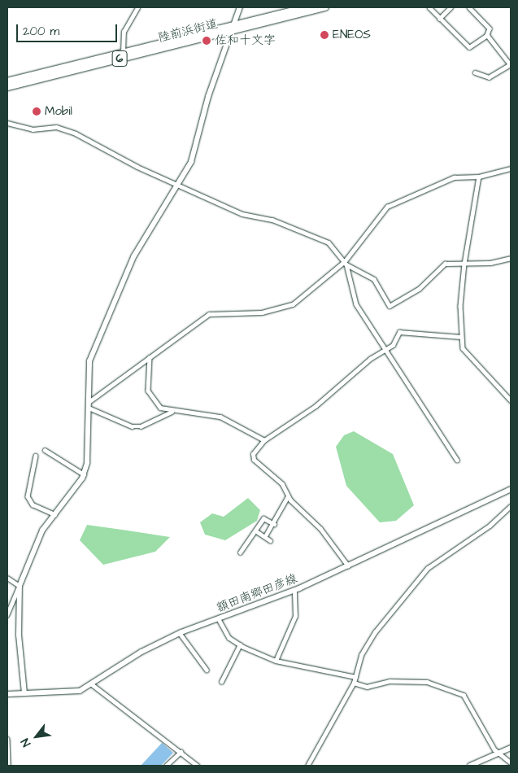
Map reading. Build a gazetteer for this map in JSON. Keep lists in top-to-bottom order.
{
  "streets": {
    "highway": ["陸前浜街道", "6"],
    "main road": ["額田南郷田彦線"]
  },
  "places": ["ENEOS", "佐和十文字", "Mobil"],
  "scale_bar": "200 m",
  "north": "bottom left"
}
